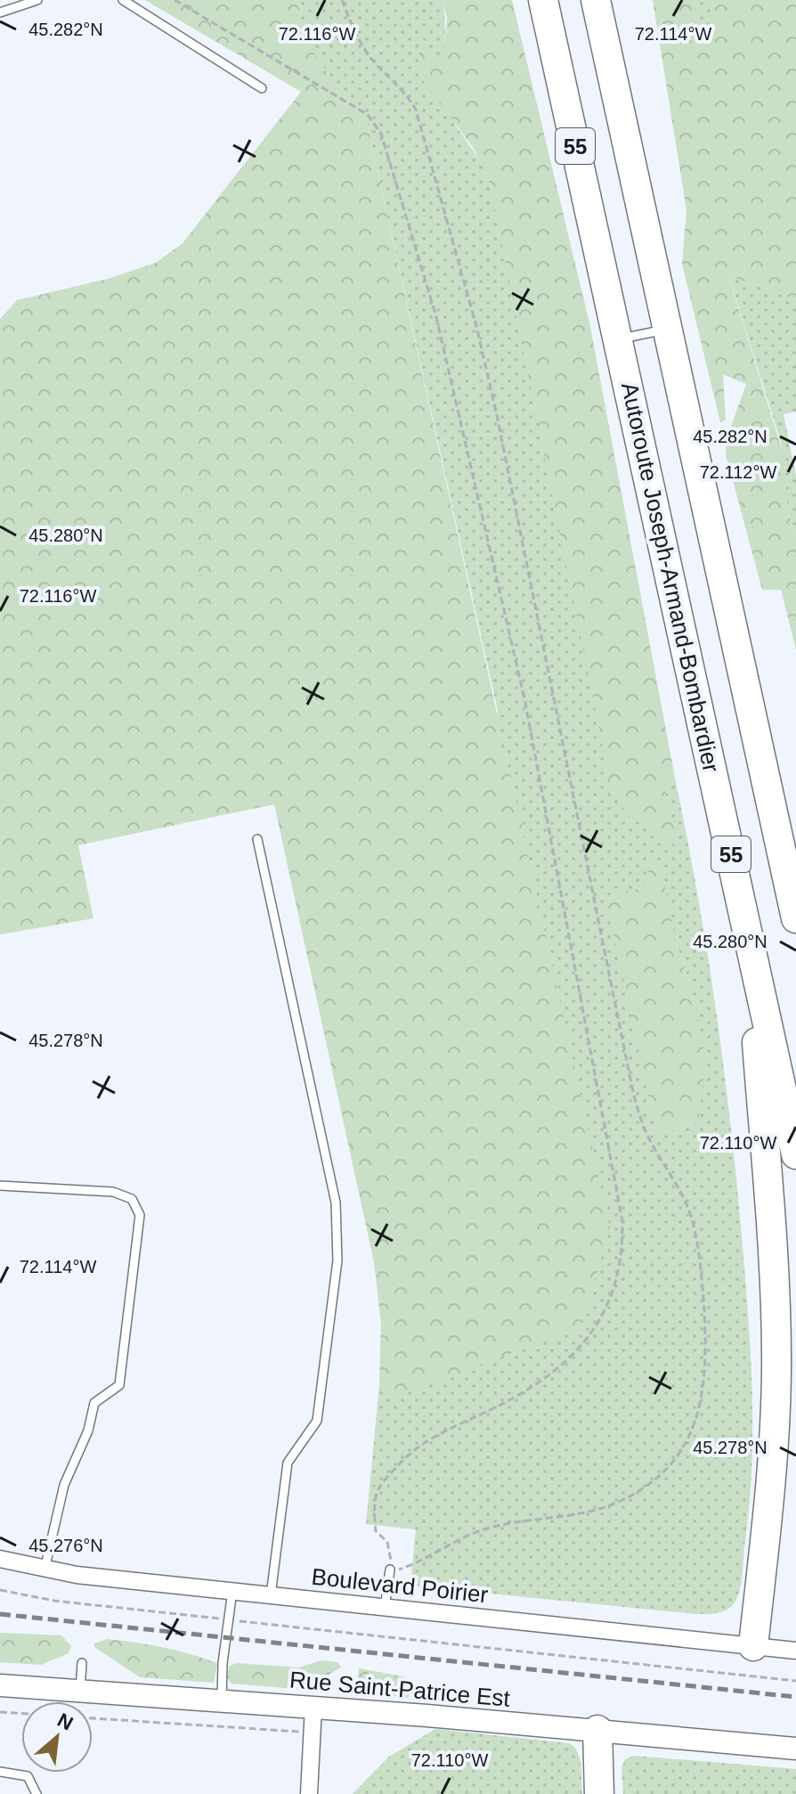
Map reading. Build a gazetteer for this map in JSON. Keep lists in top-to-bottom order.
{
  "streets": {
    "highway": ["55", "Autoroute Joseph-Armand-Bombardier"],
    "street": ["Boulevard Poirier", "Rue Saint-Patrice Est"]
  },
  "north": "top right",
  "coordinates": [
    "45.282°N",
    "72.116°W",
    "72.114°W",
    "72.112°W",
    "45.280°N",
    "45.278°N",
    "72.110°W",
    "45.276°N"
  ]
}
